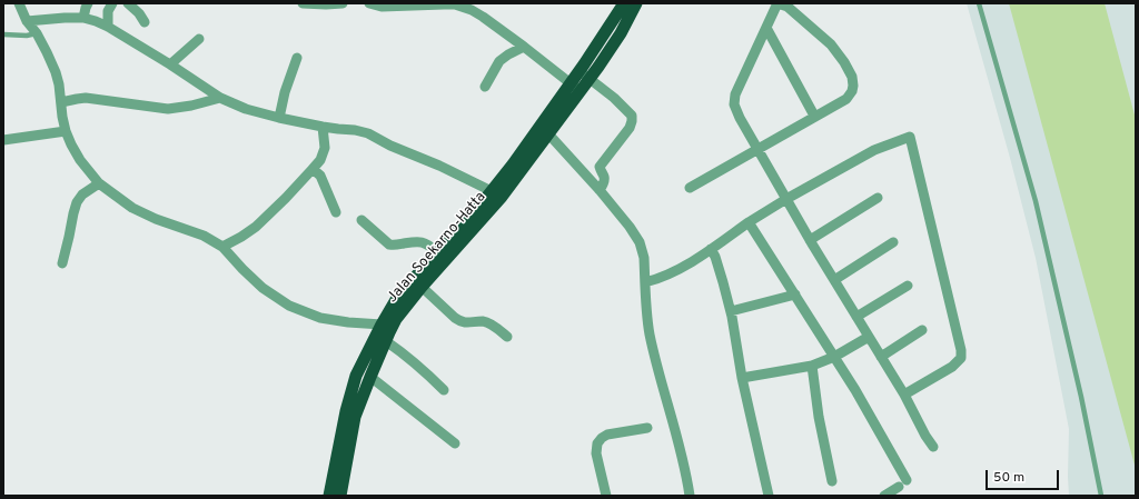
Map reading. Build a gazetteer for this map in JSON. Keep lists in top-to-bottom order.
{
  "streets": {
    "highway": ["Jalan Soekarno-Hatta"]
  },
  "scale_bar": "50 m"
}
